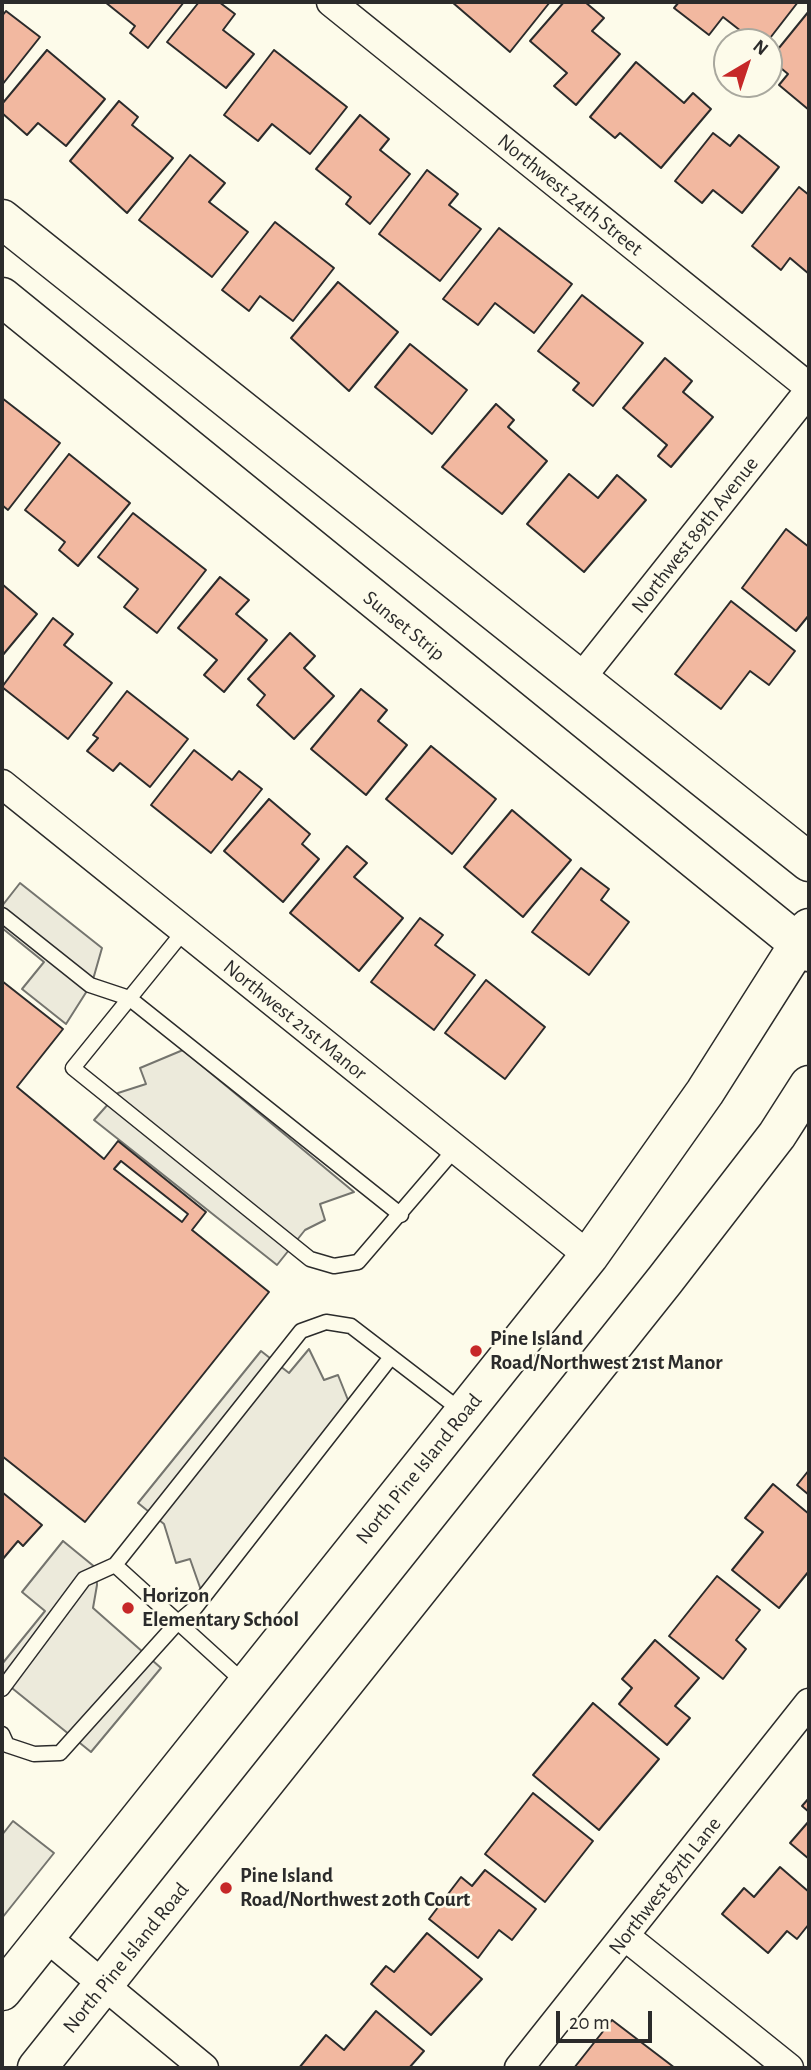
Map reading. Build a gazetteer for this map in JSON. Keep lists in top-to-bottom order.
{
  "streets": {
    "main road": ["Sunset Strip", "North Pine Island Road"],
    "street": [
      "Northwest 24th Street",
      "Northwest 89th Avenue",
      "Northwest 21st Manor",
      "Northwest 87th Lane"
    ]
  },
  "crossings": [
    ["Northwest 24th Street", "Northwest 89th Avenue"],
    ["Sunset Strip", "North Pine Island Road"],
    ["Northwest 21st Manor", "North Pine Island Road"]
  ],
  "places": ["Pine Island Road/Northwest 21st Manor", "Horizon Elementary School", "Pine Island Road/Northwest 20th Court"],
  "scale_bar": "20 m",
  "north": "top right"
}
